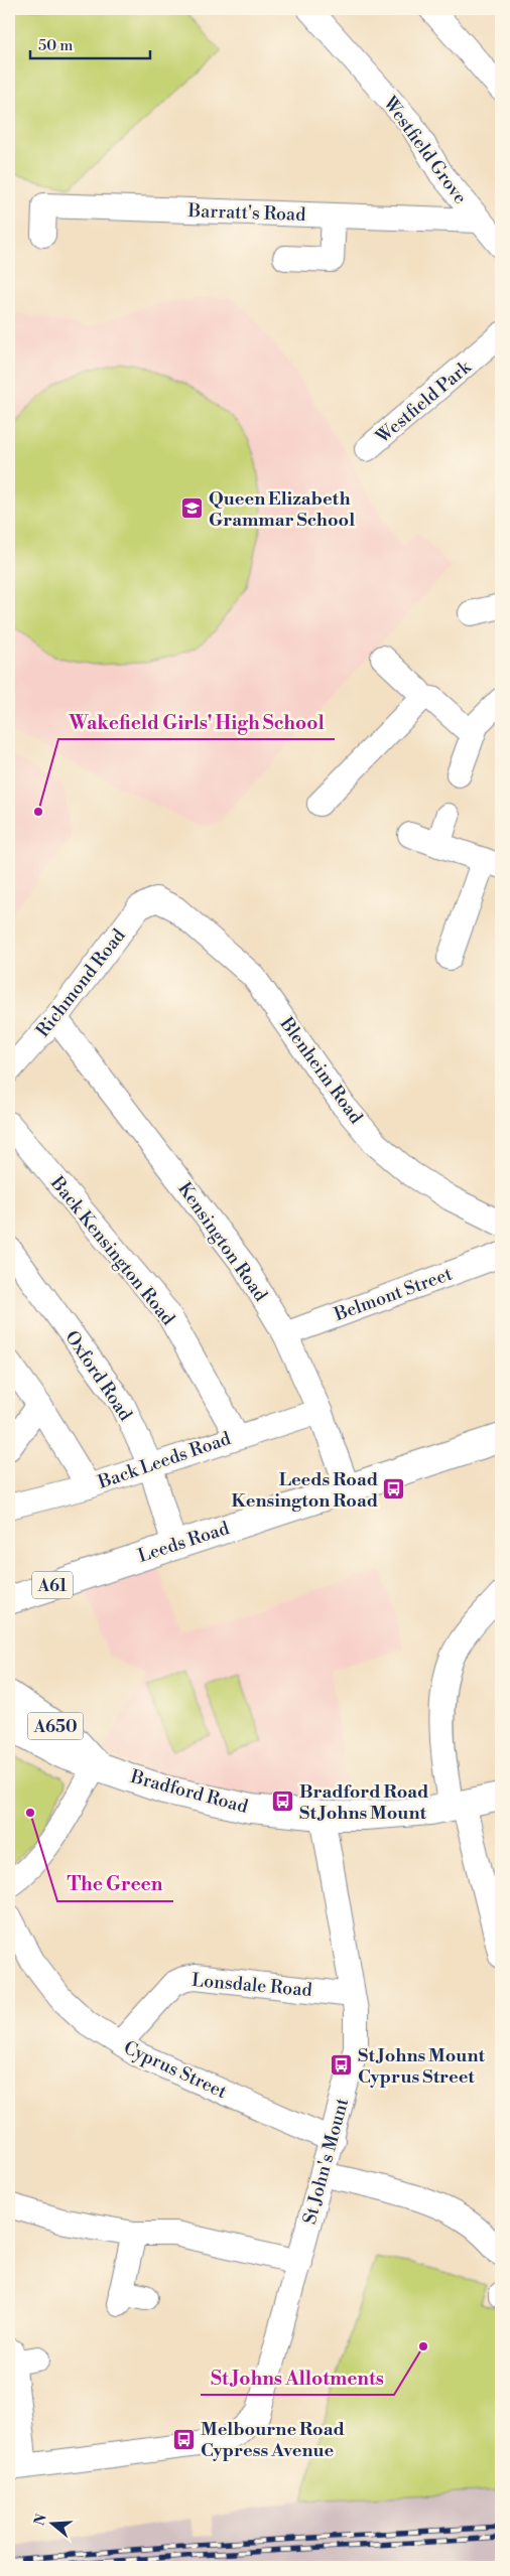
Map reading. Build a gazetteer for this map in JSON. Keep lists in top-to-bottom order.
{
  "streets": {
    "main road": [
      "Leeds Road",
      "A61",
      "A650",
      "Bradford Road"
    ],
    "street": [
      "Westfield Grove",
      "Barratt's Road",
      "Westfield Park",
      "Richmond Road",
      "Blenheim Road",
      "Kensington Road",
      "Back Kensington Road",
      "Belmont Street",
      "Oxford Road",
      "Back Leeds Road",
      "Lonsdale Road",
      "Cyprus Street",
      "St John's Mount"
    ]
  },
  "crossings": [
    ["Westfield Grove", "Barratt's Road"],
    ["Richmond Road", "Blenheim Road"],
    ["Richmond Road", "Kensington Road"],
    ["Kensington Road", "Belmont Street"],
    ["Kensington Road", "Back Leeds Road"],
    ["Kensington Road", "Leeds Road"],
    ["Back Kensington Road", "Back Leeds Road"],
    ["Oxford Road", "Back Leeds Road"],
    ["Oxford Road", "Leeds Road"],
    ["A650", "Bradford Road"],
    ["Bradford Road", "St John's Mount"],
    ["Lonsdale Road", "Cyprus Street"],
    ["Lonsdale Road", "St John's Mount"],
    ["Cyprus Street", "St John's Mount"]
  ],
  "places": {
    "school or university": ["Queen Elizabeth Grammar School"],
    "other": ["Wakefield Girls' High School", "The Green", "St Johns Allotments"],
    "bus stop": [
      "Leeds Road Kensington Road",
      "Bradford Road St Johns Mount",
      "St Johns Mount Cyprus Street",
      "Melbourne Road Cypress Avenue"
    ]
  },
  "scale_bar": "50 m",
  "north": "left"
}
